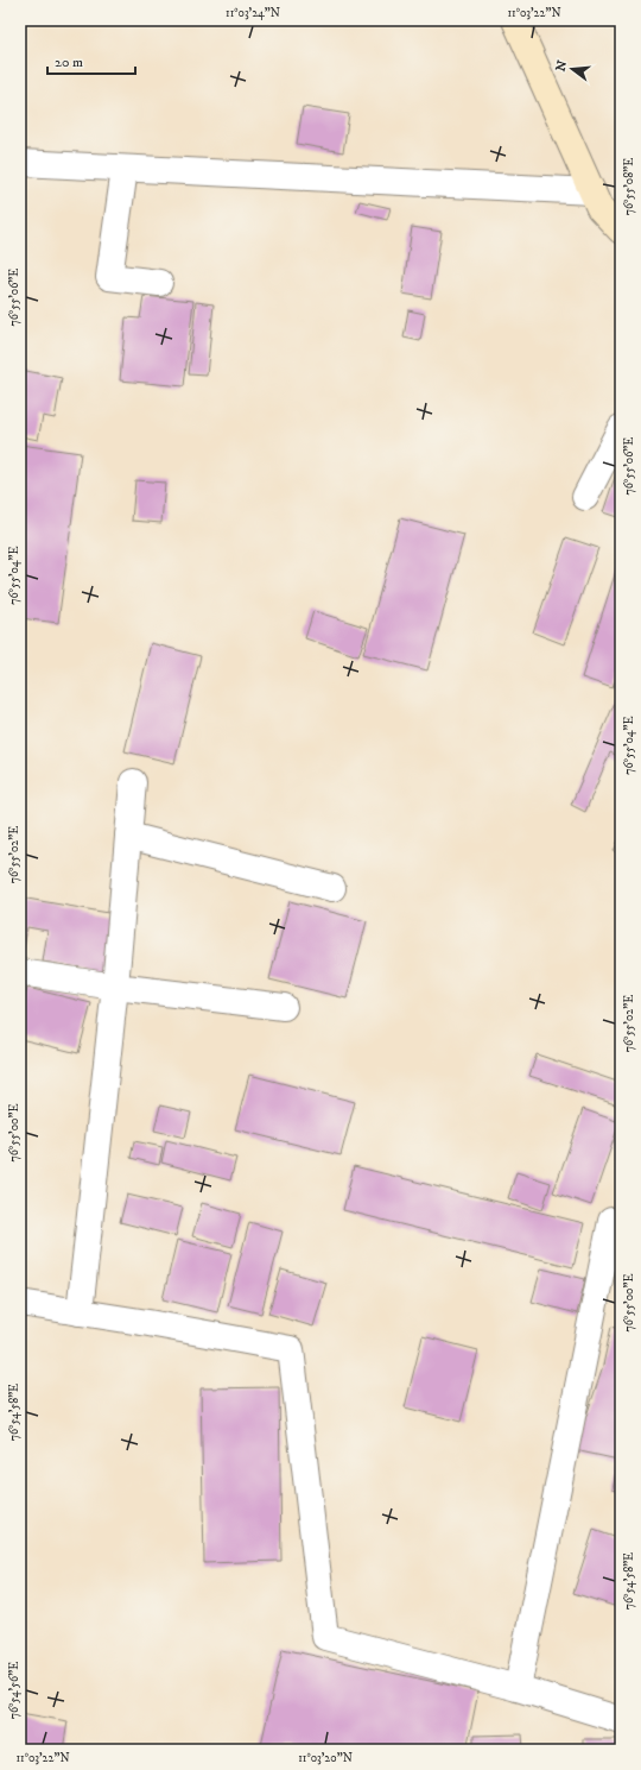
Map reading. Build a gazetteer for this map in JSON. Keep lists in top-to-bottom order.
{
  "scale_bar": "20 m",
  "north": "left",
  "coordinates": [
    "11°03'24\"N",
    "11°03'22\"N",
    "76°55'08\"E",
    "76°55'06\"E",
    "76°55'04\"E",
    "76°55'02\"E",
    "76°55'00\"E",
    "76°54'58\"E",
    "76°54'56\"E",
    "11°03'20\"N"
  ]
}
